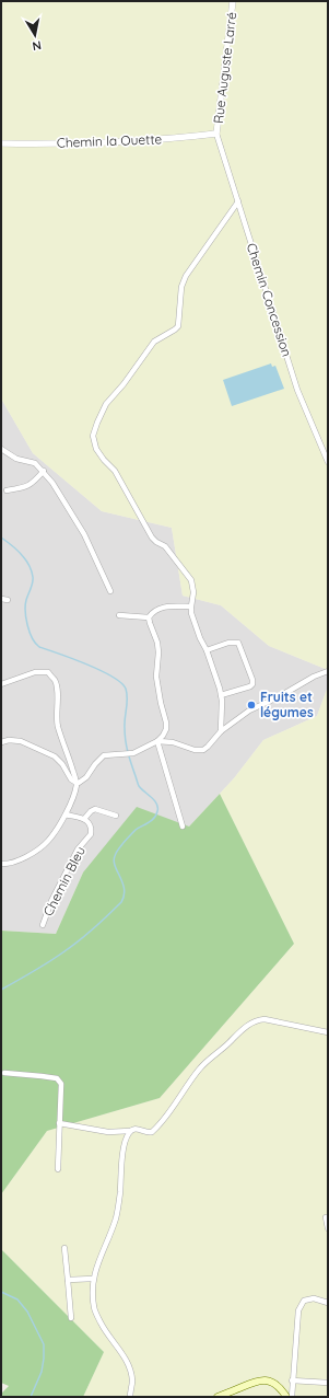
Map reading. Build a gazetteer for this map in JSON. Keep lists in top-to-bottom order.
{
  "streets": {
    "street": [
      "Rue Auguste Larré",
      "Chemin la Ouette",
      "Chemin Concession",
      "Chemin Bleu"
    ]
  },
  "crossings": [
    ["Rue Auguste Larré", "Chemin la Ouette"],
    ["Rue Auguste Larré", "Chemin Concession"],
    ["Chemin la Ouette", "Chemin Concession"]
  ],
  "places": ["Fruits et légumes"],
  "north": "bottom"
}
